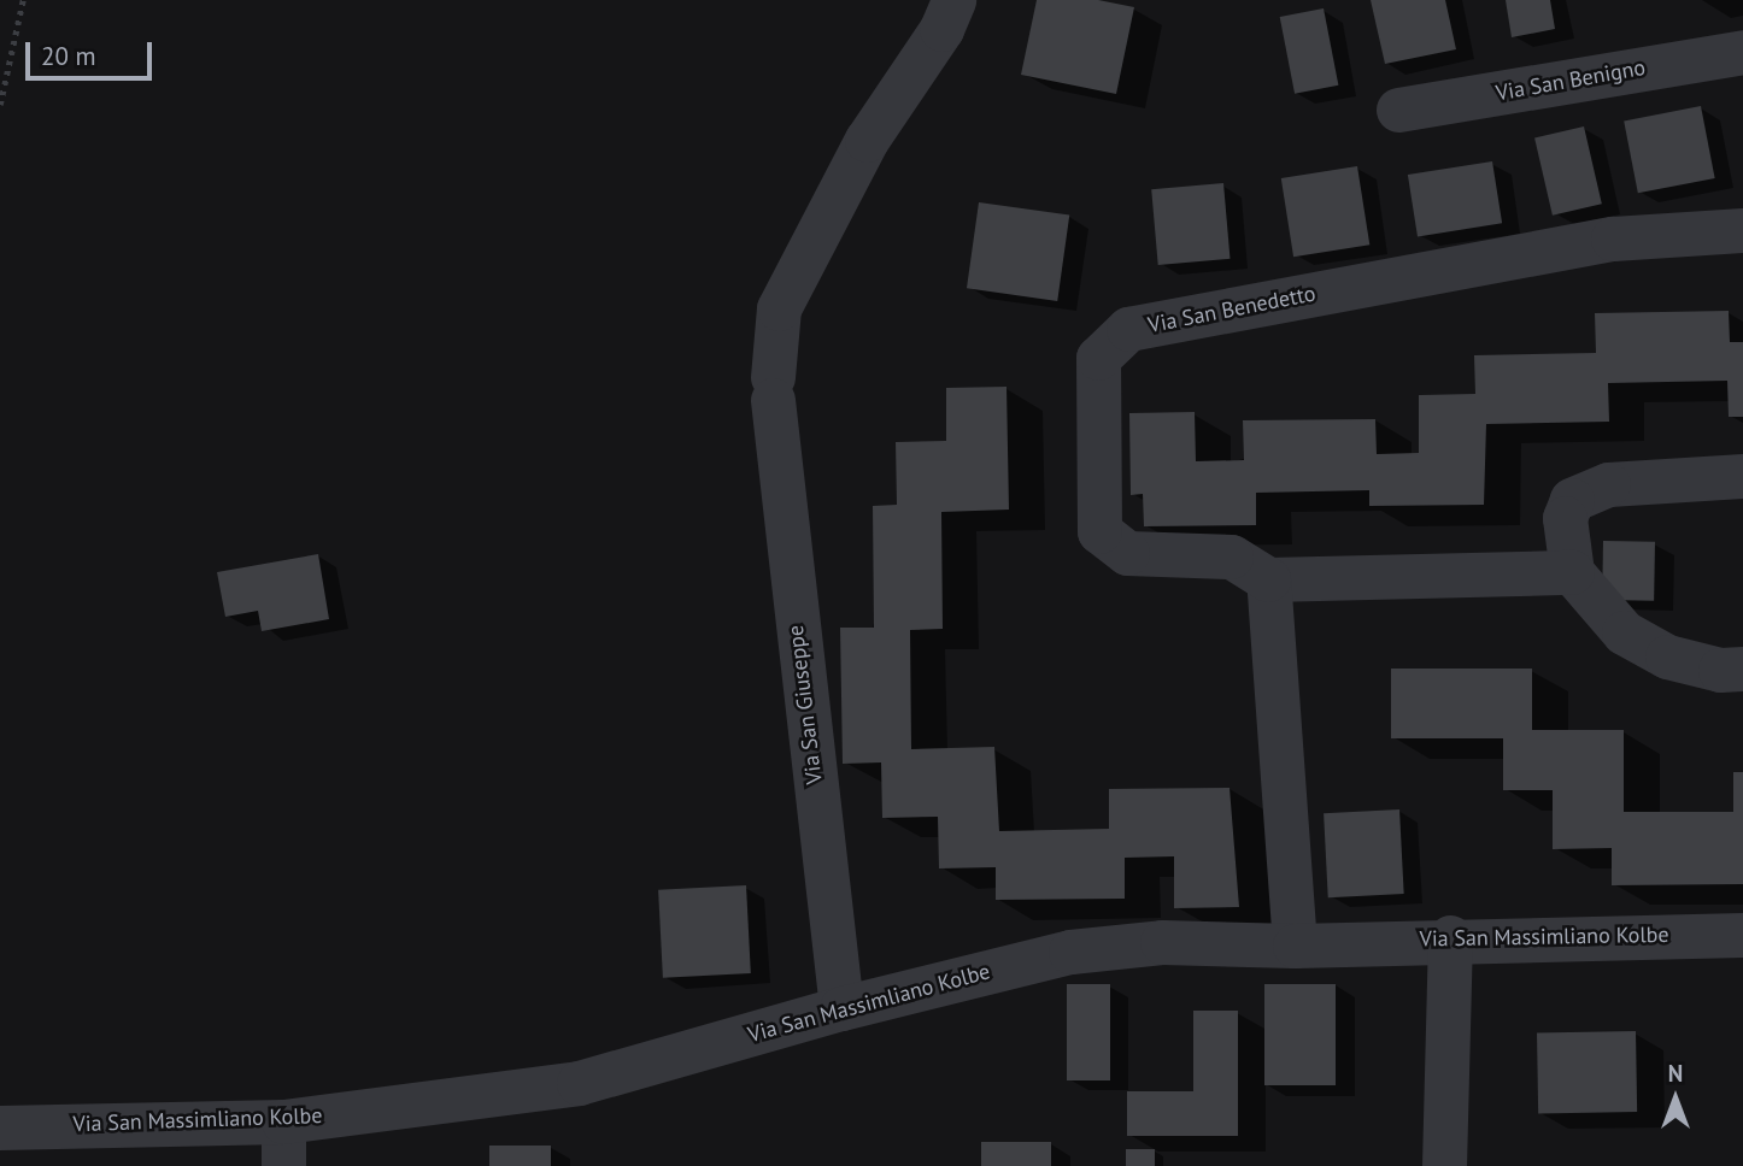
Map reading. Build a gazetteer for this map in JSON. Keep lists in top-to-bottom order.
{
  "streets": {
    "street": [
      "Via San Benigno",
      "Via San Benedetto",
      "Via San Giuseppe",
      "Via San Massimliano Kolbe"
    ]
  },
  "crossings": [
    ["Via San Giuseppe", "Via San Massimliano Kolbe"]
  ],
  "scale_bar": "20 m",
  "north": "top"
}
